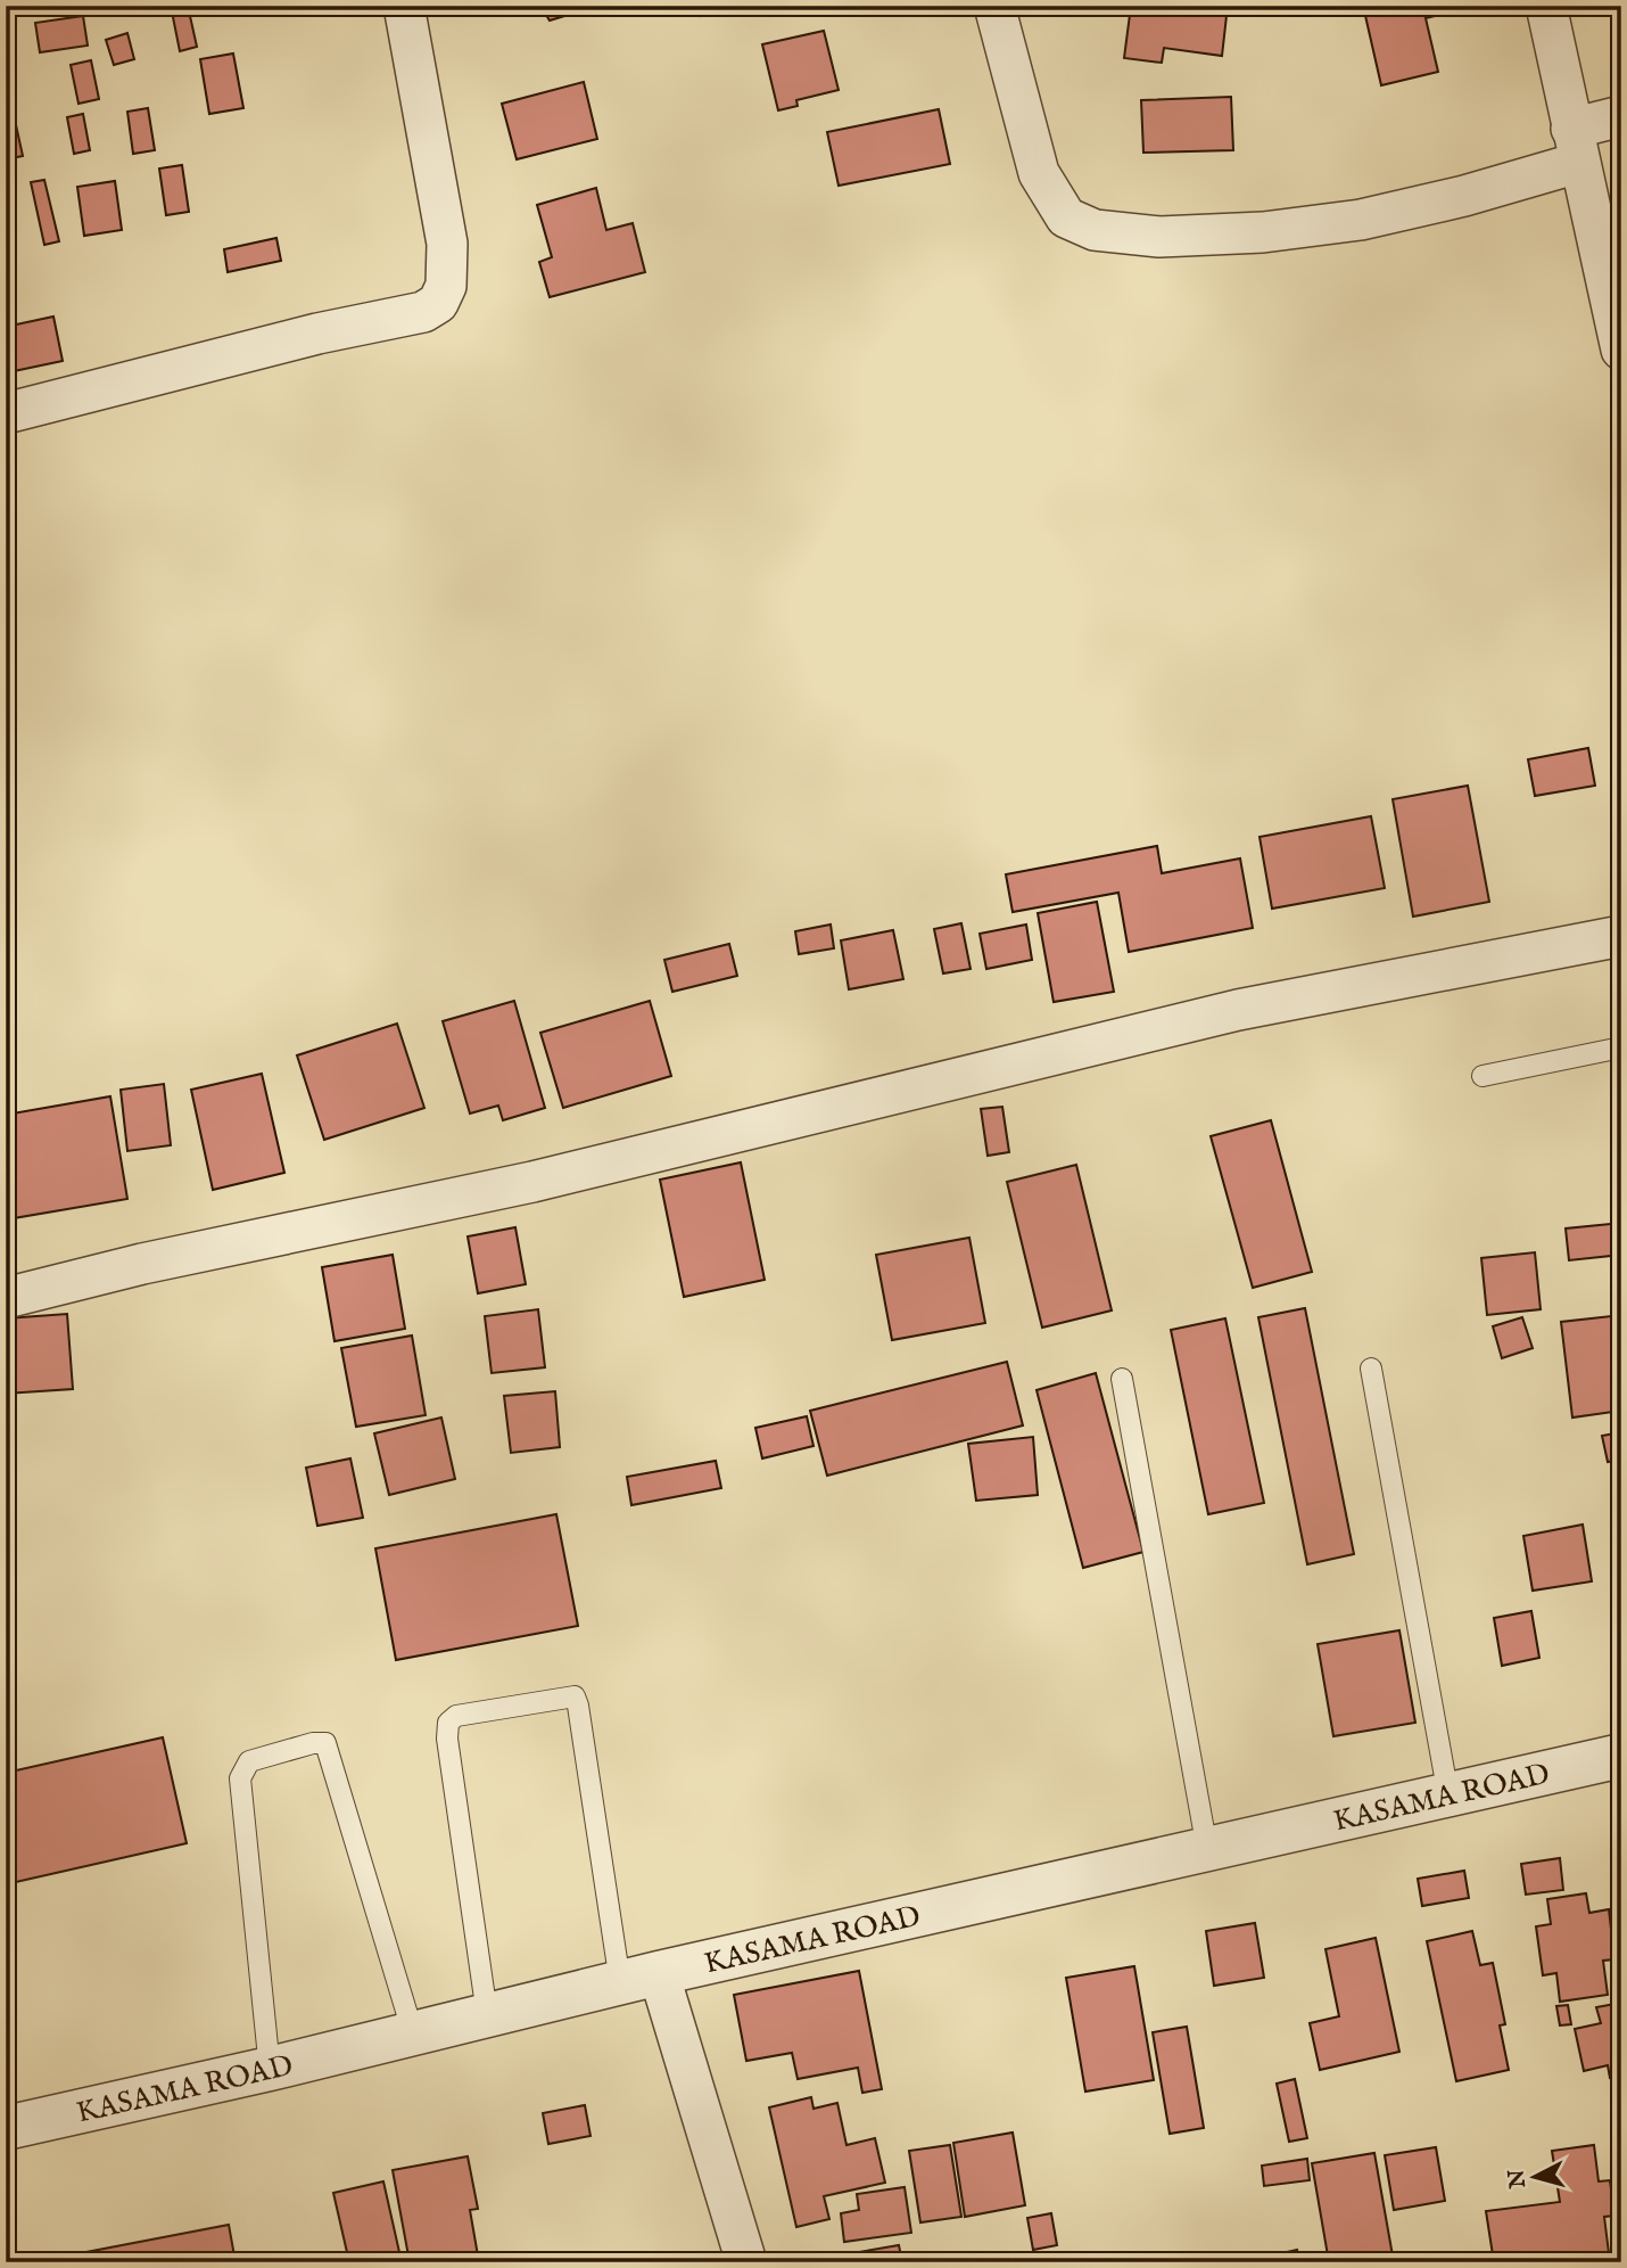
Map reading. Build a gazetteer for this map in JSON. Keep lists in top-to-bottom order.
{
  "streets": {
    "street": ["KASAMA ROAD"]
  },
  "north": "left"
}
